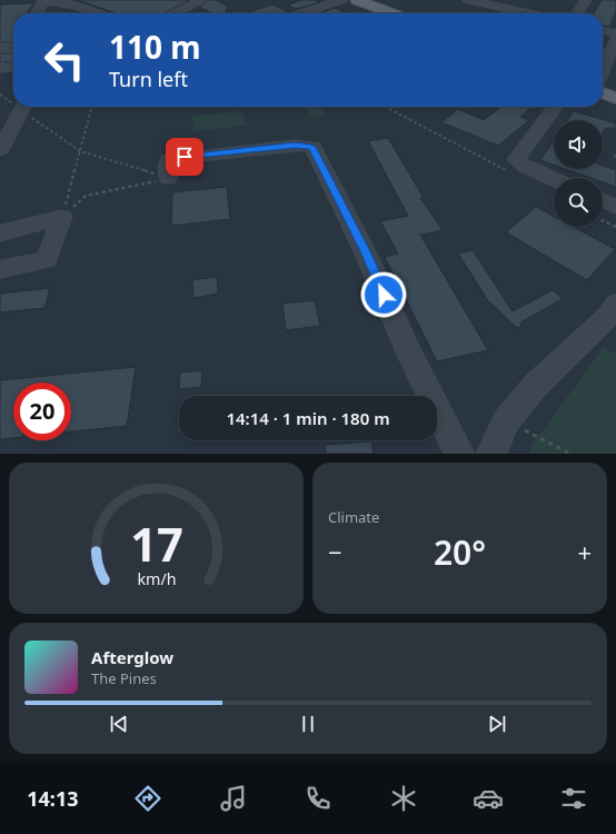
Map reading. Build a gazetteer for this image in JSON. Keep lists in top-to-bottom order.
{
  "page": {
    "turn": ["110 m", "Turn left"],
    "limit": "20",
    "trip": "14:14 · 1 min · 180 m",
    "tile": "Climate",
    "heat": ["−", "20°", "+"],
    "song": ["Afterglow", "The Pines"],
    "tabs": "14:13",
    "gauge": ["17", "km/h"]
  }
}
